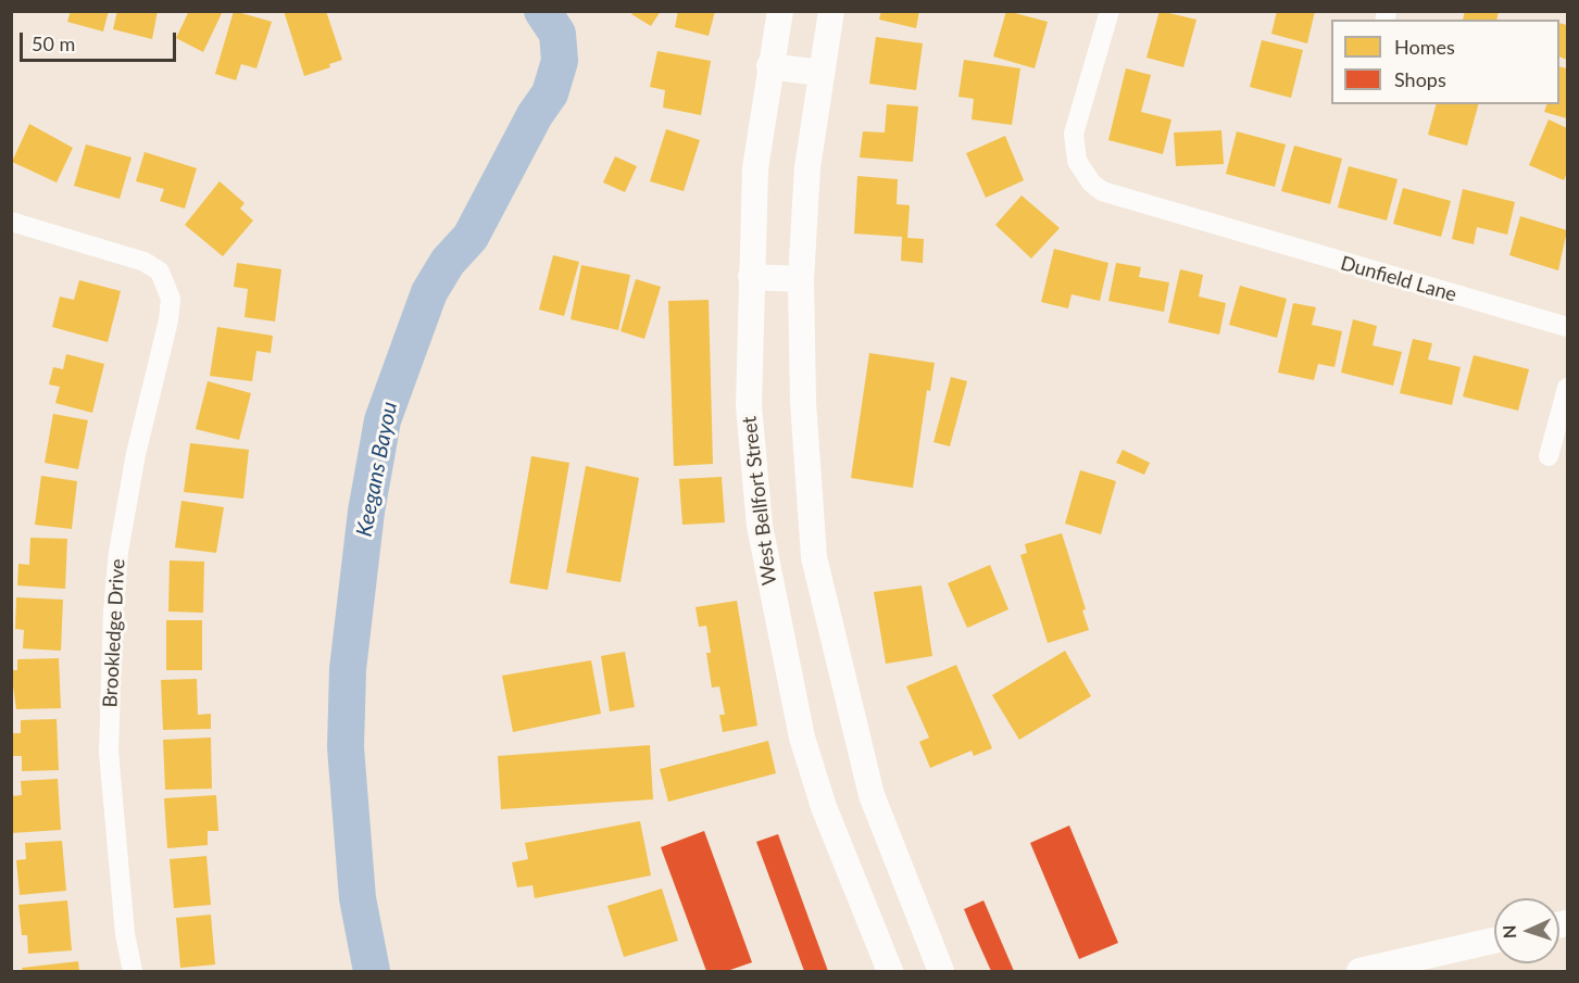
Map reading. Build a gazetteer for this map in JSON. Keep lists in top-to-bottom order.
{
  "streets": {
    "main road": ["West Bellfort Street"],
    "street": ["Dunfield Lane", "Brookledge Drive"]
  },
  "water": ["Keegans Bayou"],
  "legend": ["Homes", "Shops"],
  "scale_bar": "50 m",
  "north": "left"
}
